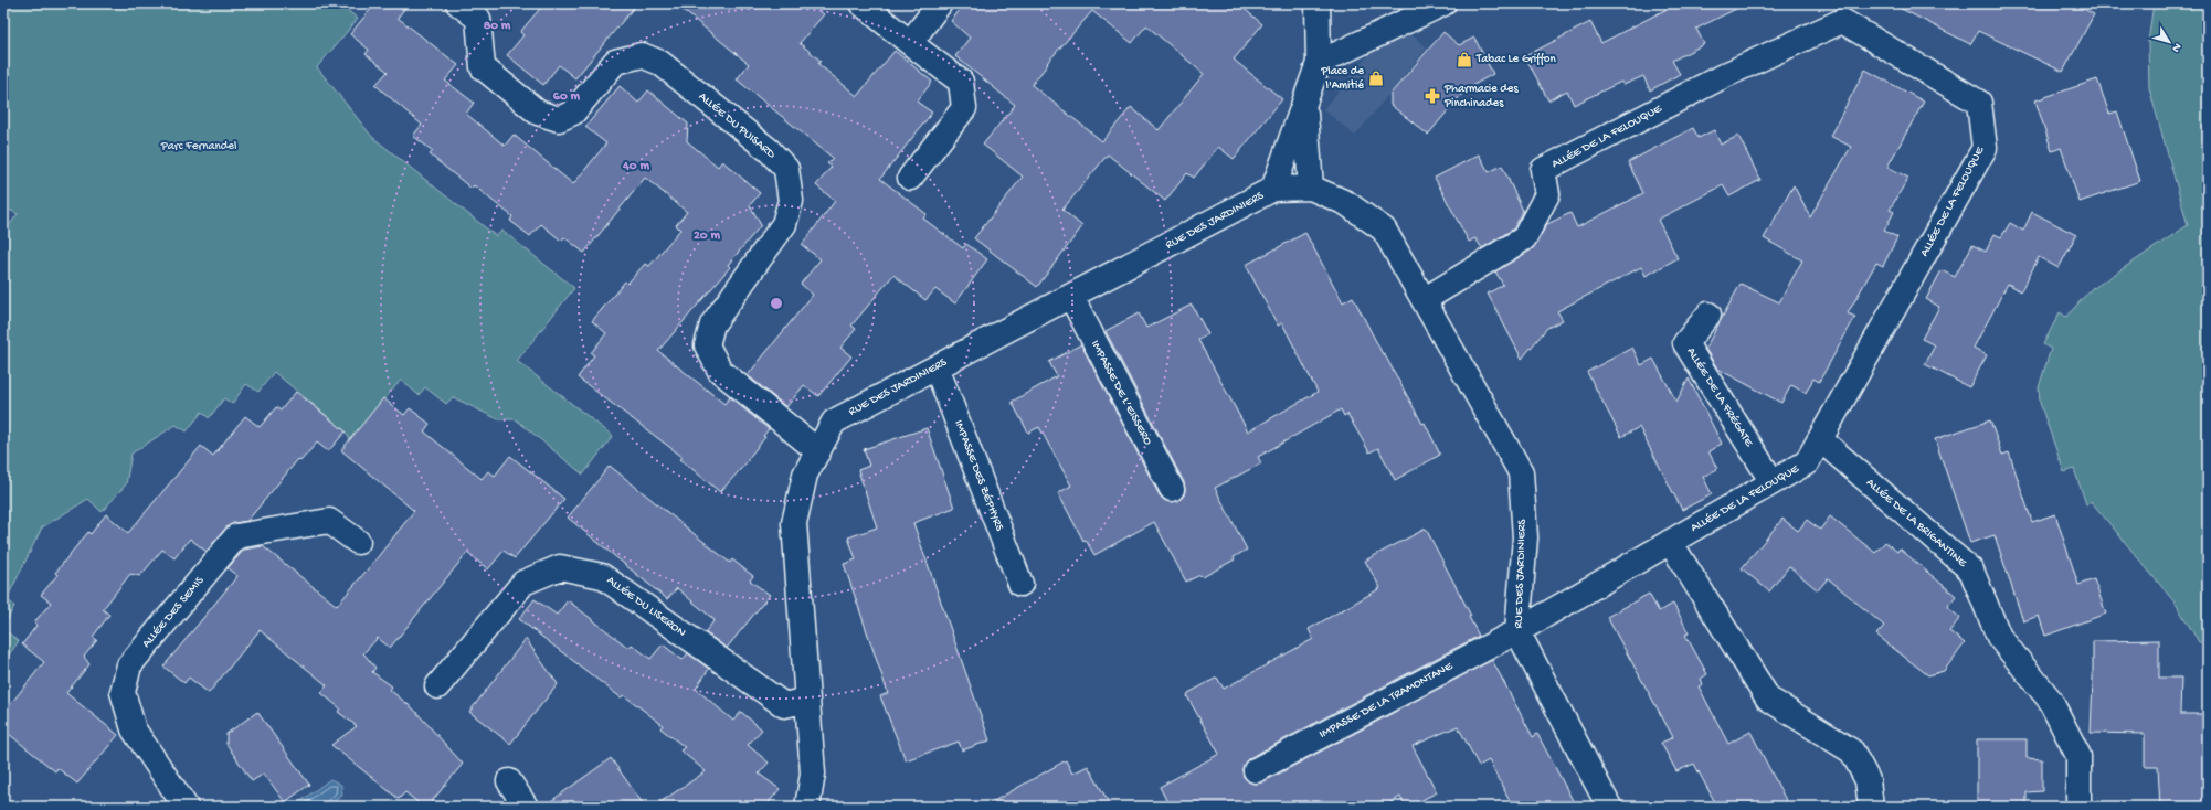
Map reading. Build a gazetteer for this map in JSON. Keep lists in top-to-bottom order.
{
  "streets": {
    "street": [
      "ALLÉE DU PUISARD",
      "ALLÉE DE LA FELOUQUE",
      "RUE DES JARDINIERS",
      "IMPASSE DE L’EISSERO",
      "ALLÉE DE LA FRÉGATE",
      "IMPASSE DES ZÉPHYRS",
      "ALLÉE DE LA BRIGANTINE",
      "ALLÉE DU LISERON",
      "ALLÉE DES SEMIS",
      "IMPASSE DE LA TRAMONTANE"
    ]
  },
  "crossings": [
    ["ALLÉE DU PUISARD", "RUE DES JARDINIERS"],
    ["ALLÉE DE LA FELOUQUE", "RUE DES JARDINIERS"],
    ["ALLÉE DE LA FELOUQUE", "ALLÉE DE LA FRÉGATE"],
    ["ALLÉE DE LA FELOUQUE", "ALLÉE DE LA BRIGANTINE"],
    ["ALLÉE DE LA FELOUQUE", "IMPASSE DE LA TRAMONTANE"],
    ["RUE DES JARDINIERS", "IMPASSE DE L’EISSERO"],
    ["RUE DES JARDINIERS", "IMPASSE DES ZÉPHYRS"],
    ["RUE DES JARDINIERS", "ALLÉE DU LISERON"],
    ["RUE DES JARDINIERS", "IMPASSE DE LA TRAMONTANE"]
  ],
  "parks": ["Parc Fernandel"],
  "places": {
    "shop": ["Tabac Le Griffon", "Place de l'Amitié"],
    "pharmacy": ["Pharmacie des Pinchinades"]
  },
  "north": "bottom right",
  "rings": [
    "80 m",
    "60 m",
    "40 m",
    "20 m"
  ]
}
